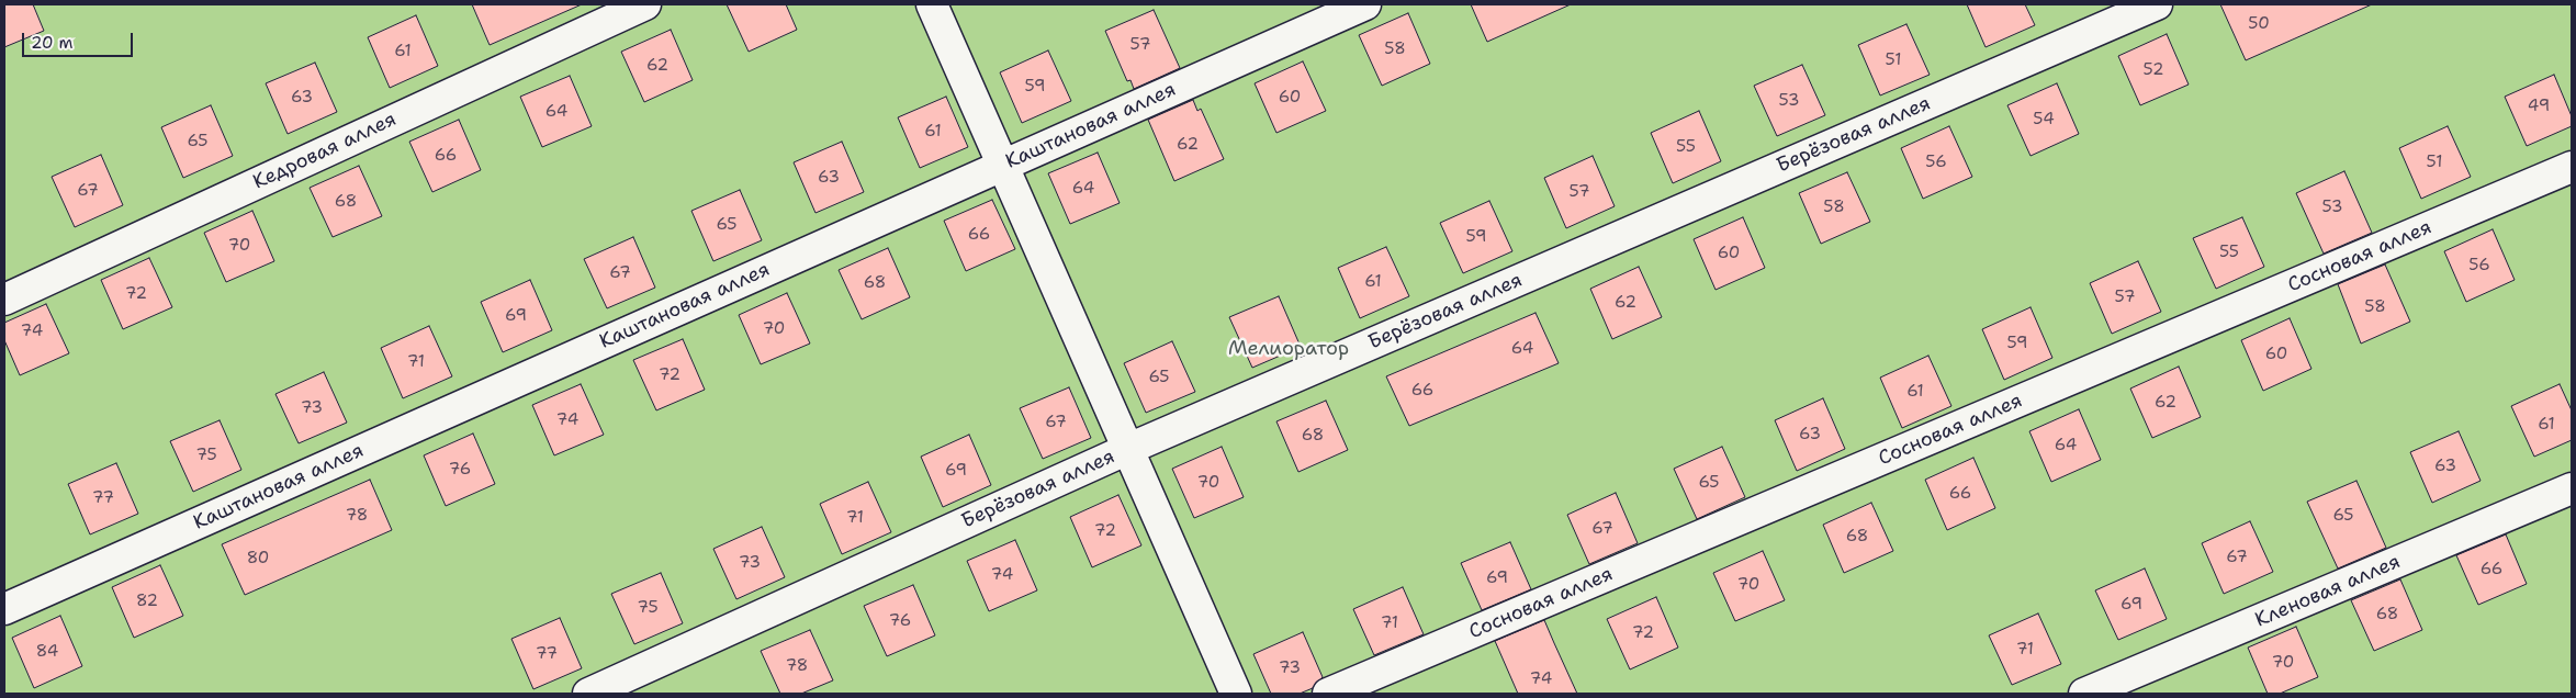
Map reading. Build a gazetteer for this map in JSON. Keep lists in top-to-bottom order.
{
  "streets": {
    "street": [
      "Каштановая аллея",
      "Берёзовая аллея",
      "Кедровая аллея",
      "Сосновая аллея",
      "Кленовая аллея"
    ]
  },
  "parks": ["Мелиоратор"],
  "house_numbers": [
    "50",
    "57",
    "58",
    "61",
    "51",
    "62",
    "52",
    "59",
    "63",
    "60",
    "53",
    "49",
    "64",
    "54",
    "61",
    "65",
    "62",
    "55",
    "66",
    "56",
    "51",
    "63",
    "64",
    "67",
    "57",
    "68",
    "58",
    "53",
    "65",
    "66",
    "59",
    "70",
    "55",
    "60",
    "56",
    "67",
    "61",
    "68",
    "72",
    "57",
    "62",
    "58",
    "69",
    "70",
    "74",
    "59",
    "64",
    "60",
    "71",
    "72",
    "65",
    "66",
    "61",
    "62",
    "73",
    "74",
    "67",
    "61",
    "63",
    "68",
    "64",
    "75",
    "63",
    "76",
    "69",
    "70",
    "65",
    "66",
    "77",
    "78",
    "65",
    "71",
    "67",
    "72",
    "68",
    "67",
    "80",
    "73",
    "66",
    "74",
    "69",
    "70",
    "82",
    "69",
    "75",
    "68",
    "76",
    "71",
    "72",
    "71",
    "84",
    "77",
    "70",
    "78",
    "73",
    "74"
  ],
  "scale_bar": "20 m"
}
